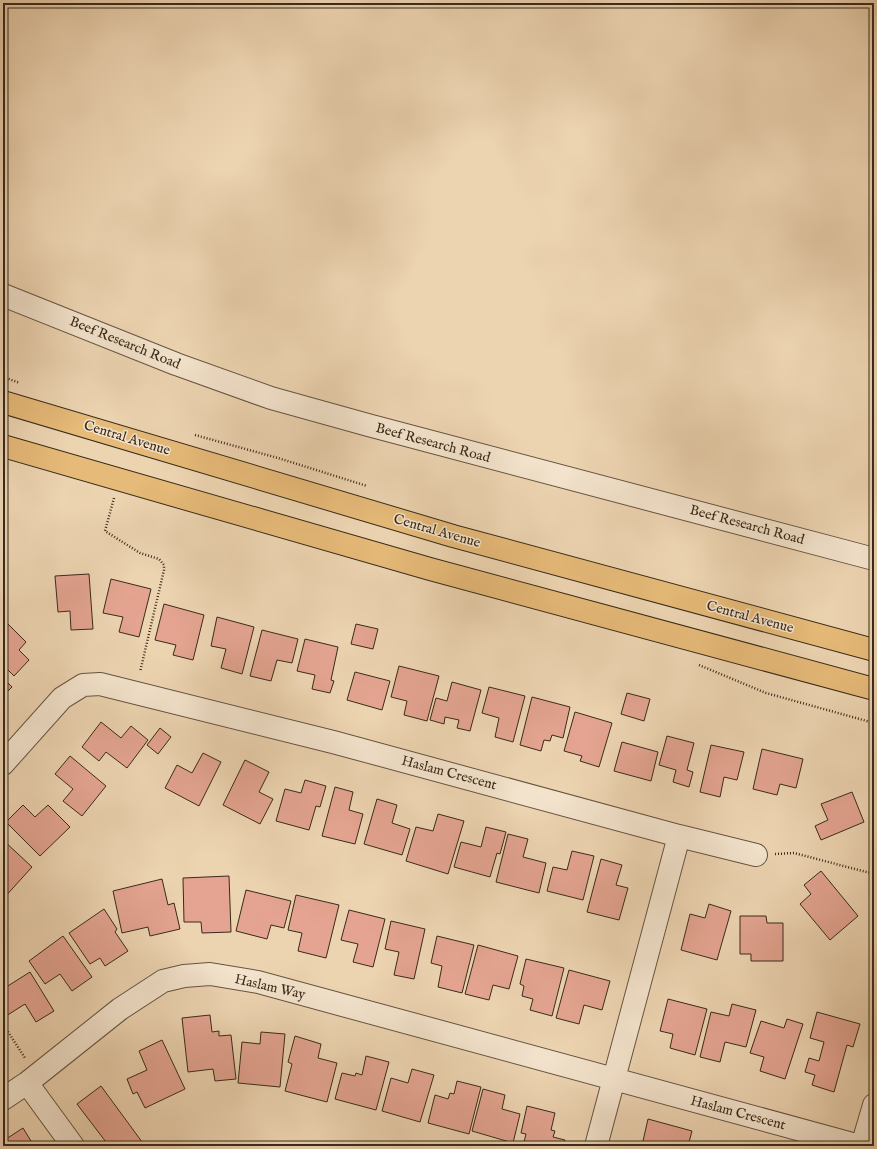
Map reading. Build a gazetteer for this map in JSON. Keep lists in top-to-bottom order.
{
  "streets": {
    "main road": ["Central Avenue"],
    "street": ["Beef Research Road", "Haslam Crescent", "Haslam Way"]
  },
  "crossings": [
    ["Haslam Crescent", "Haslam Way"]
  ]
}
